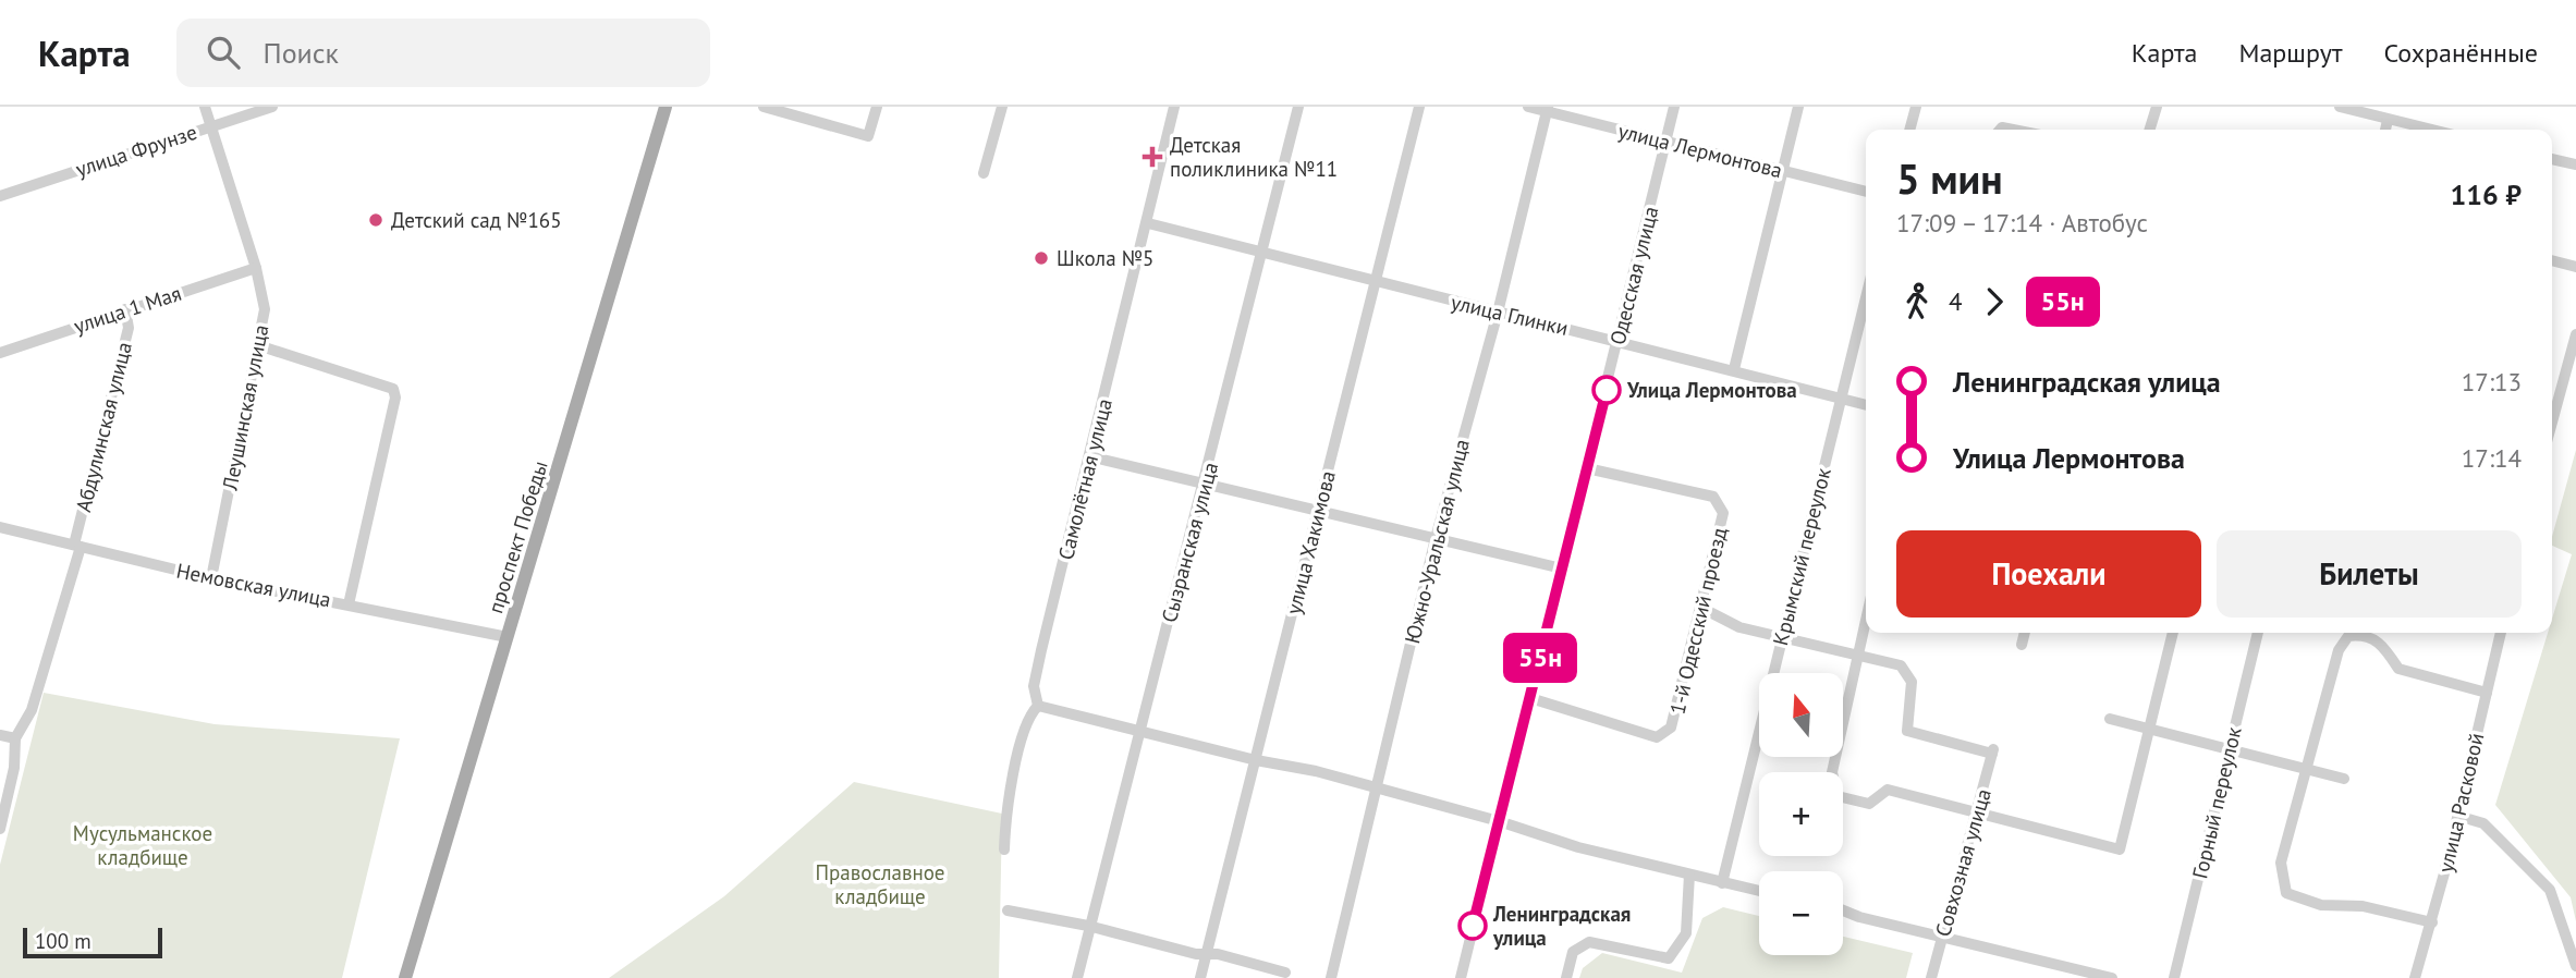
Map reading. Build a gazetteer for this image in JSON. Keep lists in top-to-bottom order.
{
  "streets": {
    "main road": ["проспект Победы"],
    "street": [
      "улица Фрунзе",
      "улица Лермонтова",
      "Одесская улица",
      "улица 1 Мая",
      "улица Глинки",
      "Леушинская улица",
      "Абдулинская улица",
      "Самолётная улица",
      "Южно-Уральская улица",
      "Сызранская улица",
      "улица Хакимова",
      "Крымский переулок",
      "Немовская улица",
      "1-й Одесский проезд",
      "Горный переулок",
      "улица Расковой",
      "Совхозная улица"
    ]
  },
  "crossings": [
    ["улица Фрунзе", "Леушинская улица"],
    ["улица Лермонтова", "Одесская улица"],
    ["улица Лермонтова", "Южно-Уральская улица"],
    ["Одесская улица", "улица Глинки"],
    ["Одесская улица", "1-й Одесский проезд"],
    ["улица 1 Мая", "Леушинская улица"],
    ["улица 1 Мая", "Абдулинская улица"],
    ["улица Глинки", "Самолётная улица"],
    ["улица Глинки", "Южно-Уральская улица"],
    ["улица Глинки", "Сызранская улица"],
    ["улица Глинки", "улица Хакимова"],
    ["улица Глинки", "Крымский переулок"],
    ["Леушинская улица", "Немовская улица"],
    ["Абдулинская улица", "Немовская улица"],
    ["проспект Победы", "Немовская улица"]
  ],
  "parks": ["Мусульманское кладбище", "Православное кладбище"],
  "places": {
    "health": ["Детская поликлиника №11"],
    "other": [
      "Детский сад №165",
      "Школа №5",
      "Улица Лермонтова",
      "Ленинградская улица"
    ]
  },
  "lines": ["bus line 55н"],
  "scale_bar": "100 m",
  "north": "top",
  "page": {
    "header": "Карта",
    "search": "Поиск",
    "nav": ["Карта", "Маршрут", "Сохранённые"],
    "on_map": "55н",
    "heading": ["5 мин", "17:09 – 17:14 · Автобус", "116 ₽"],
    "legs": ["4", "55н"],
    "list": [
      {
        "name": "Ленинградская улица",
        "value": "17:13"
      },
      {
        "name": "Улица Лермонтова",
        "value": "17:14"
      }
    ],
    "buttons": ["Поехали", "Билеты"],
    "map_buttons": ["+", "−"],
    "scale": "100 m"
  }
}
